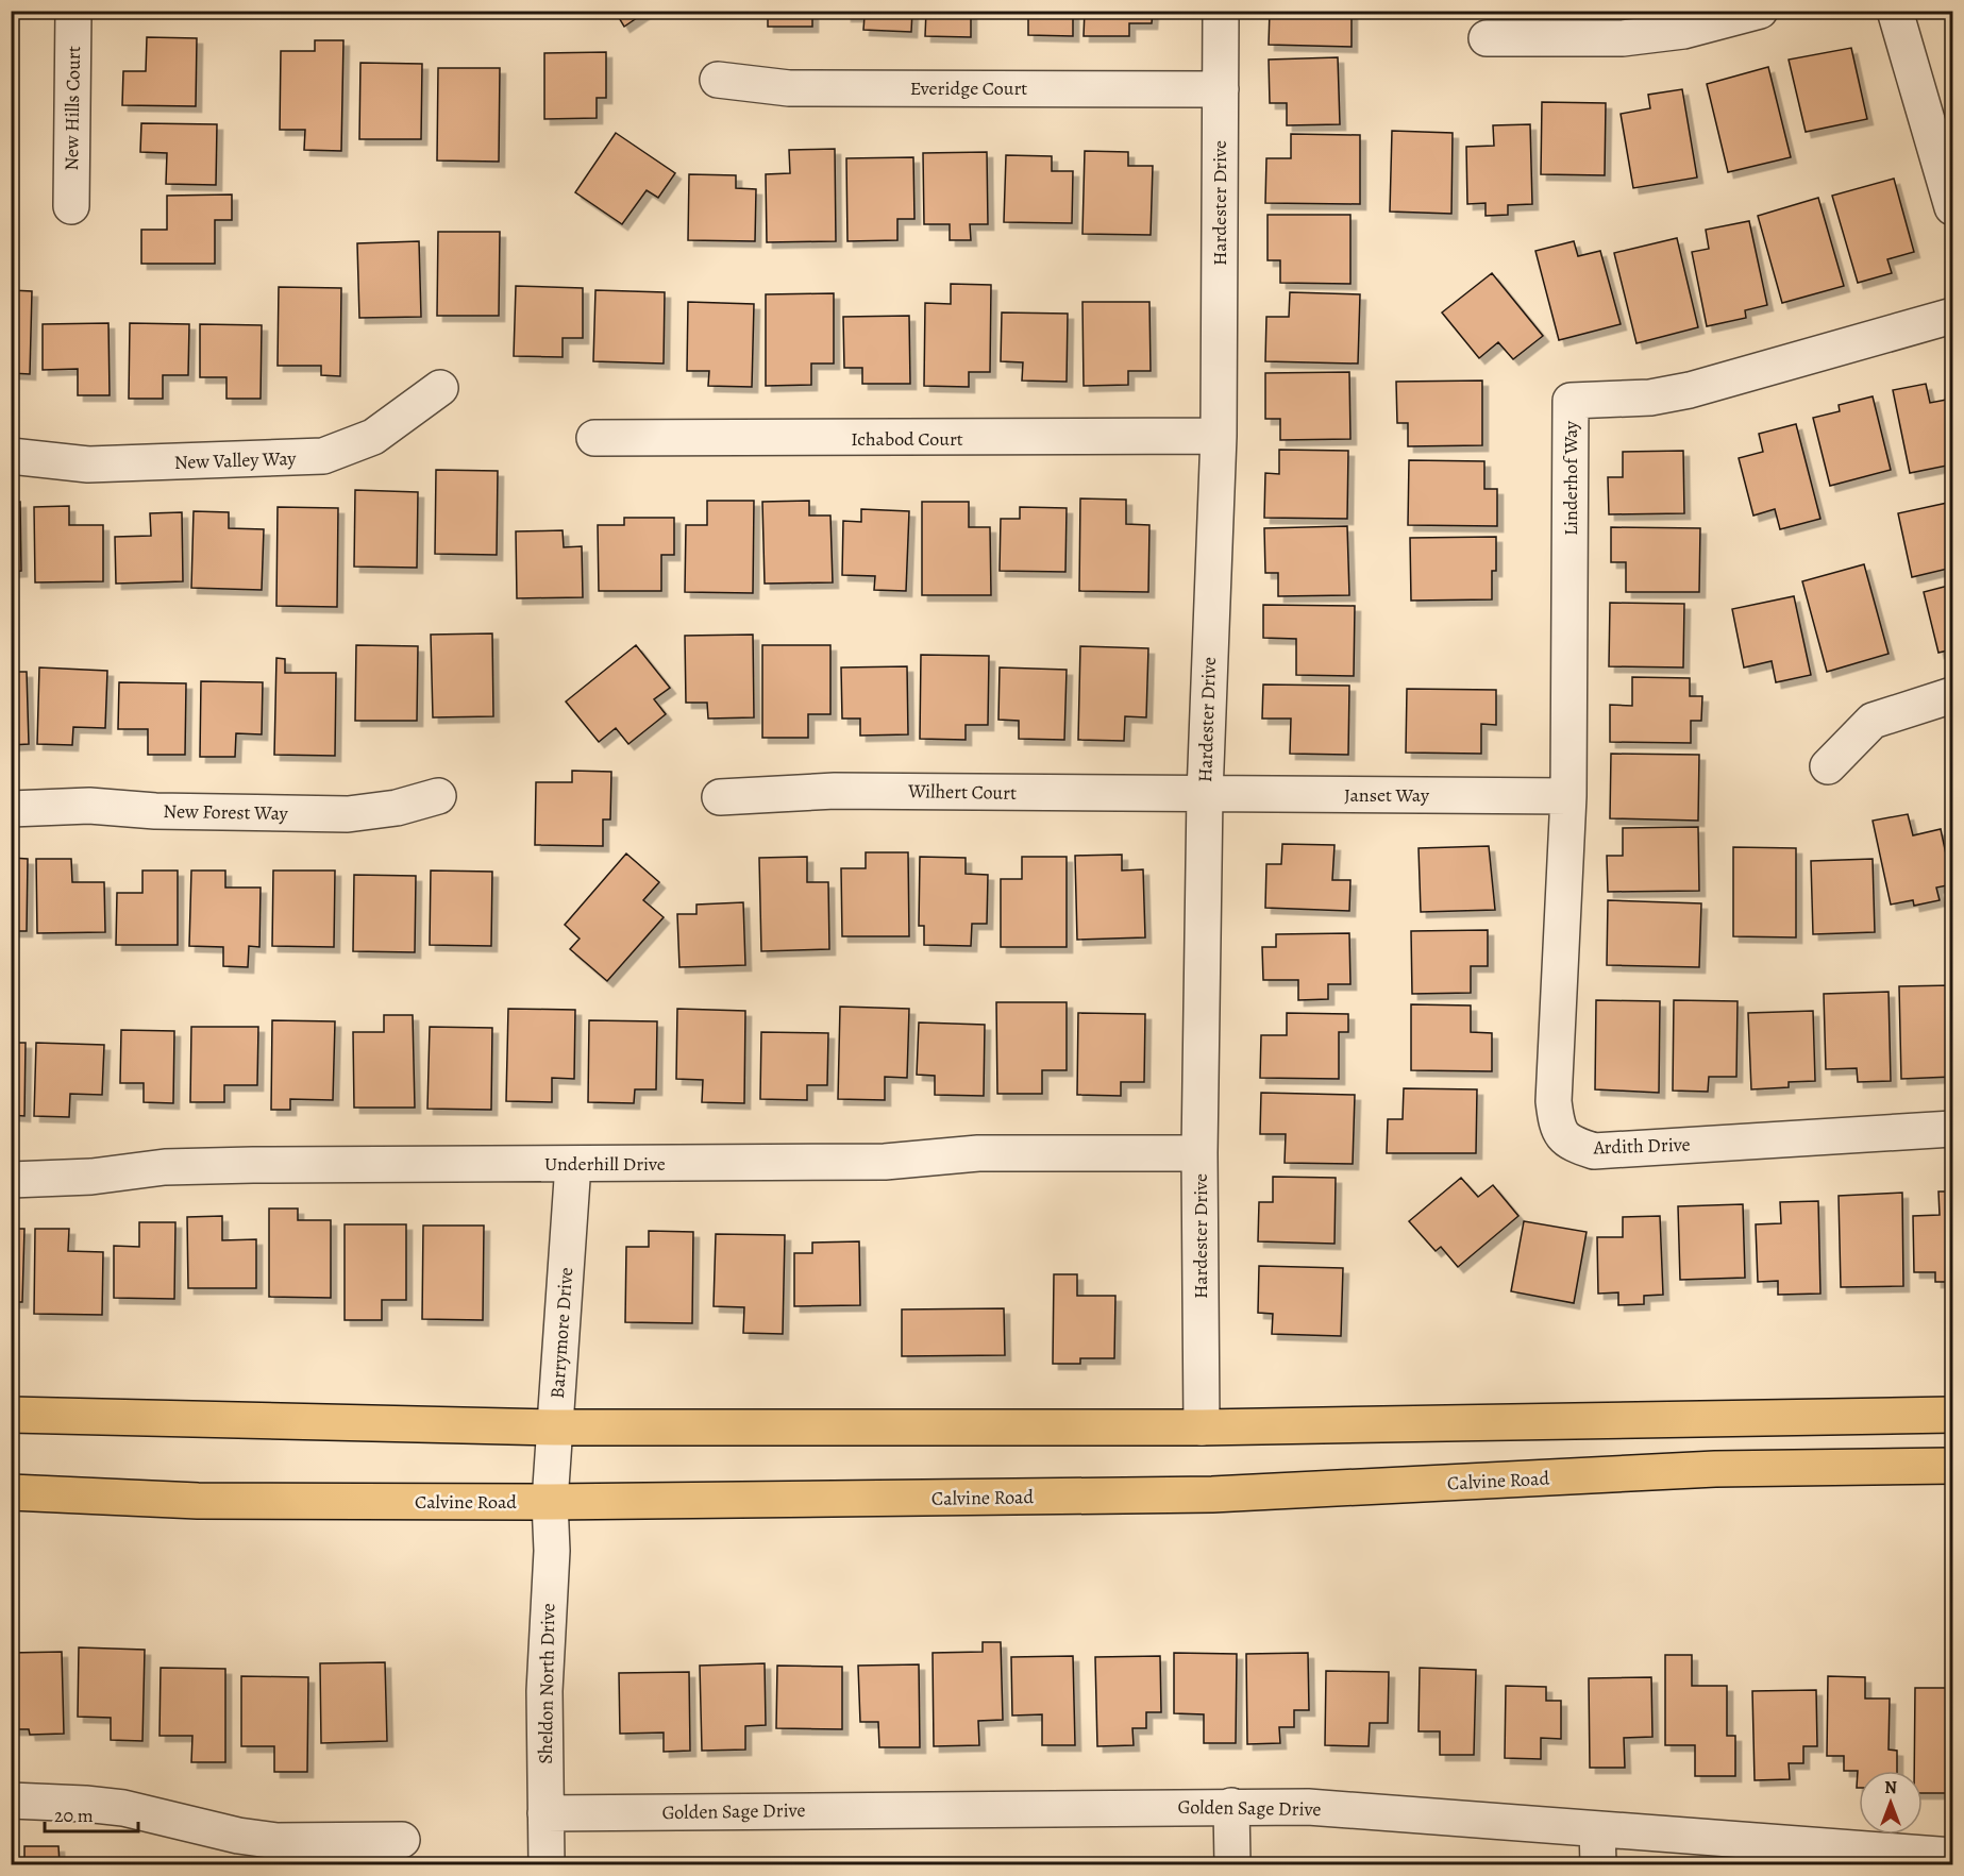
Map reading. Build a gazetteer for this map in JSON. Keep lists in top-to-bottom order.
{
  "streets": {
    "main road": ["Calvine Road"],
    "street": [
      "Everidge Court",
      "New Hills Court",
      "Hardester Drive",
      "Ichabod Court",
      "New Valley Way",
      "Linderhof Way",
      "Wilhert Court",
      "Janset Way",
      "New Forest Way",
      "Ardith Drive",
      "Underhill Drive",
      "Barrymore Drive",
      "Sheldon North Drive",
      "Golden Sage Drive"
    ]
  },
  "crossings": [
    ["Everidge Court", "Hardester Drive"],
    ["Hardester Drive", "Ichabod Court"],
    ["Hardester Drive", "Wilhert Court"],
    ["Hardester Drive", "Janset Way"],
    ["Hardester Drive", "Underhill Drive"],
    ["Linderhof Way", "Janset Way"],
    ["Linderhof Way", "Ardith Drive"],
    ["Wilhert Court", "Janset Way"],
    ["Janset Way", "Ardith Drive"],
    ["Underhill Drive", "Barrymore Drive"],
    ["Barrymore Drive", "Calvine Road"],
    ["Barrymore Drive", "Sheldon North Drive"],
    ["Calvine Road", "Sheldon North Drive"],
    ["Sheldon North Drive", "Golden Sage Drive"]
  ],
  "scale_bar": "20 m",
  "north": "top"
}
